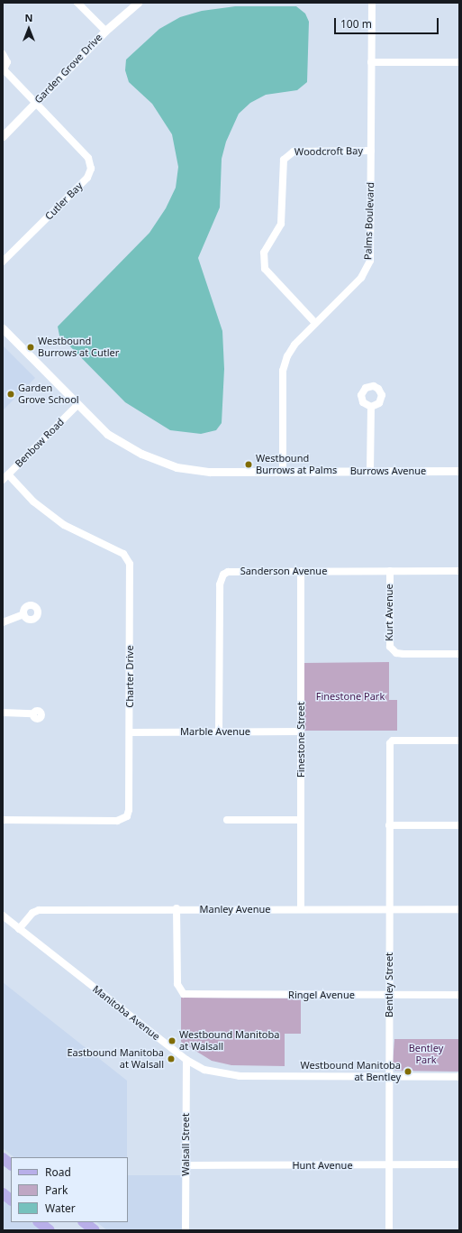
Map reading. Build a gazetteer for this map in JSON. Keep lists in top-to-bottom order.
{
  "streets": {
    "street": [
      "Garden Grove Drive",
      "Woodcroft Bay",
      "Cutler Bay",
      "Palms Boulevard",
      "Benbow Road",
      "Burrows Avenue",
      "Sanderson Avenue",
      "Kurt Avenue",
      "Charter Drive",
      "Marble Avenue",
      "Finestone Street",
      "Manley Avenue",
      "Bentley Street",
      "Ringel Avenue",
      "Manitoba Avenue",
      "Walsall Street",
      "Hunt Avenue"
    ]
  },
  "crossings": [
    ["Garden Grove Drive", "Cutler Bay"],
    ["Woodcroft Bay", "Palms Boulevard"],
    ["Palms Boulevard", "Burrows Avenue"],
    ["Benbow Road", "Burrows Avenue"],
    ["Benbow Road", "Charter Drive"],
    ["Sanderson Avenue", "Kurt Avenue"],
    ["Sanderson Avenue", "Marble Avenue"],
    ["Sanderson Avenue", "Finestone Street"],
    ["Charter Drive", "Marble Avenue"],
    ["Marble Avenue", "Finestone Street"],
    ["Finestone Street", "Manley Avenue"],
    ["Manley Avenue", "Bentley Street"],
    ["Manley Avenue", "Ringel Avenue"],
    ["Manley Avenue", "Manitoba Avenue"],
    ["Bentley Street", "Ringel Avenue"],
    ["Bentley Street", "Manitoba Avenue"],
    ["Bentley Street", "Hunt Avenue"],
    ["Manitoba Avenue", "Walsall Street"],
    ["Walsall Street", "Hunt Avenue"]
  ],
  "parks": ["Finestone Park", "Bentley Park"],
  "places": [
    "Westbound Burrows at Cutler",
    "Garden Grove School",
    "Westbound Burrows at Palms",
    "Westbound Manitoba at Walsall",
    "Eastbound Manitoba at Walsall",
    "Westbound Manitoba at Bentley"
  ],
  "legend": ["Road", "Park", "Water"],
  "scale_bar": "100 m",
  "north": "top"
}
